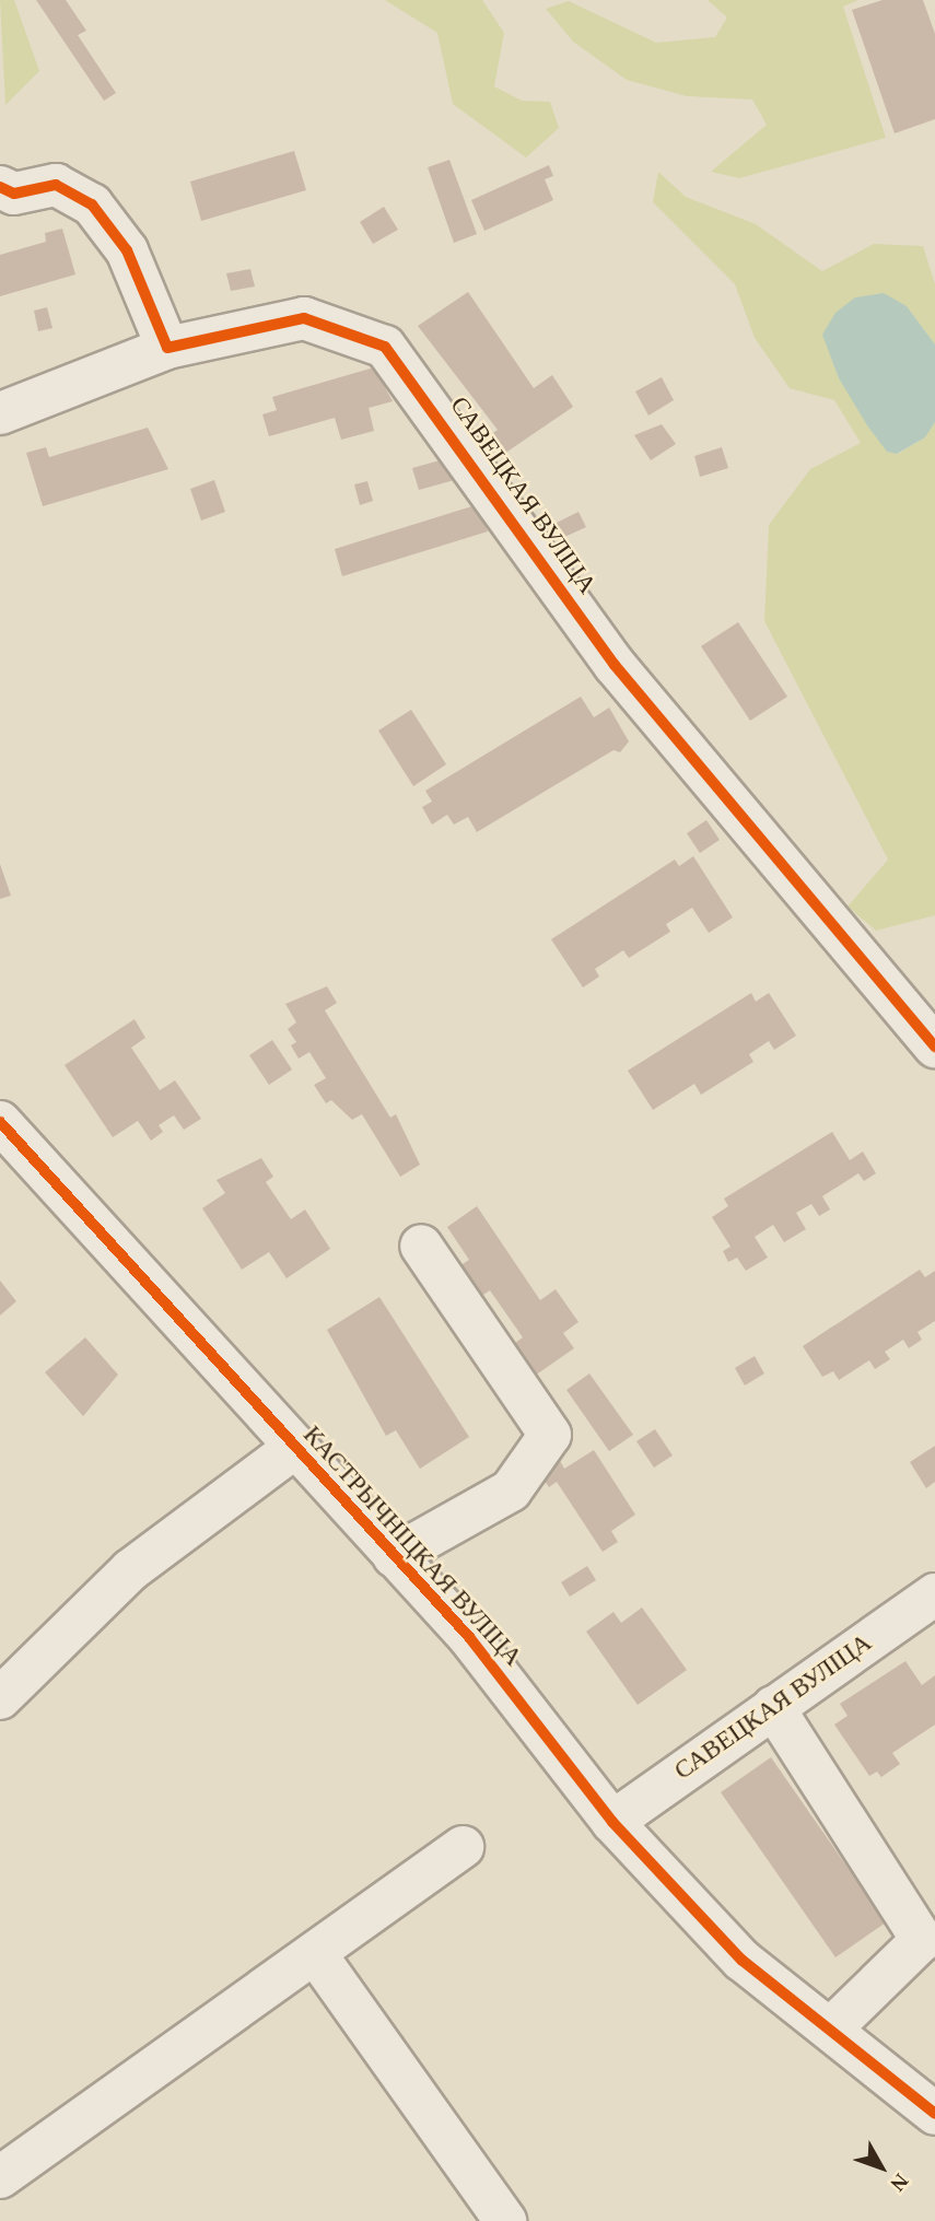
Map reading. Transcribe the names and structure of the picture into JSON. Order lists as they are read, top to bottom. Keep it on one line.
{"streets":{"street":["САВЕЦКАЯ ВУЛІЦА","КАСТРЫЧНІЦКАЯ ВУЛІЦА"]},"crossings":[["САВЕЦКАЯ ВУЛІЦА","КАСТРЫЧНІЦКАЯ ВУЛІЦА"]],"north":"bottom right"}
